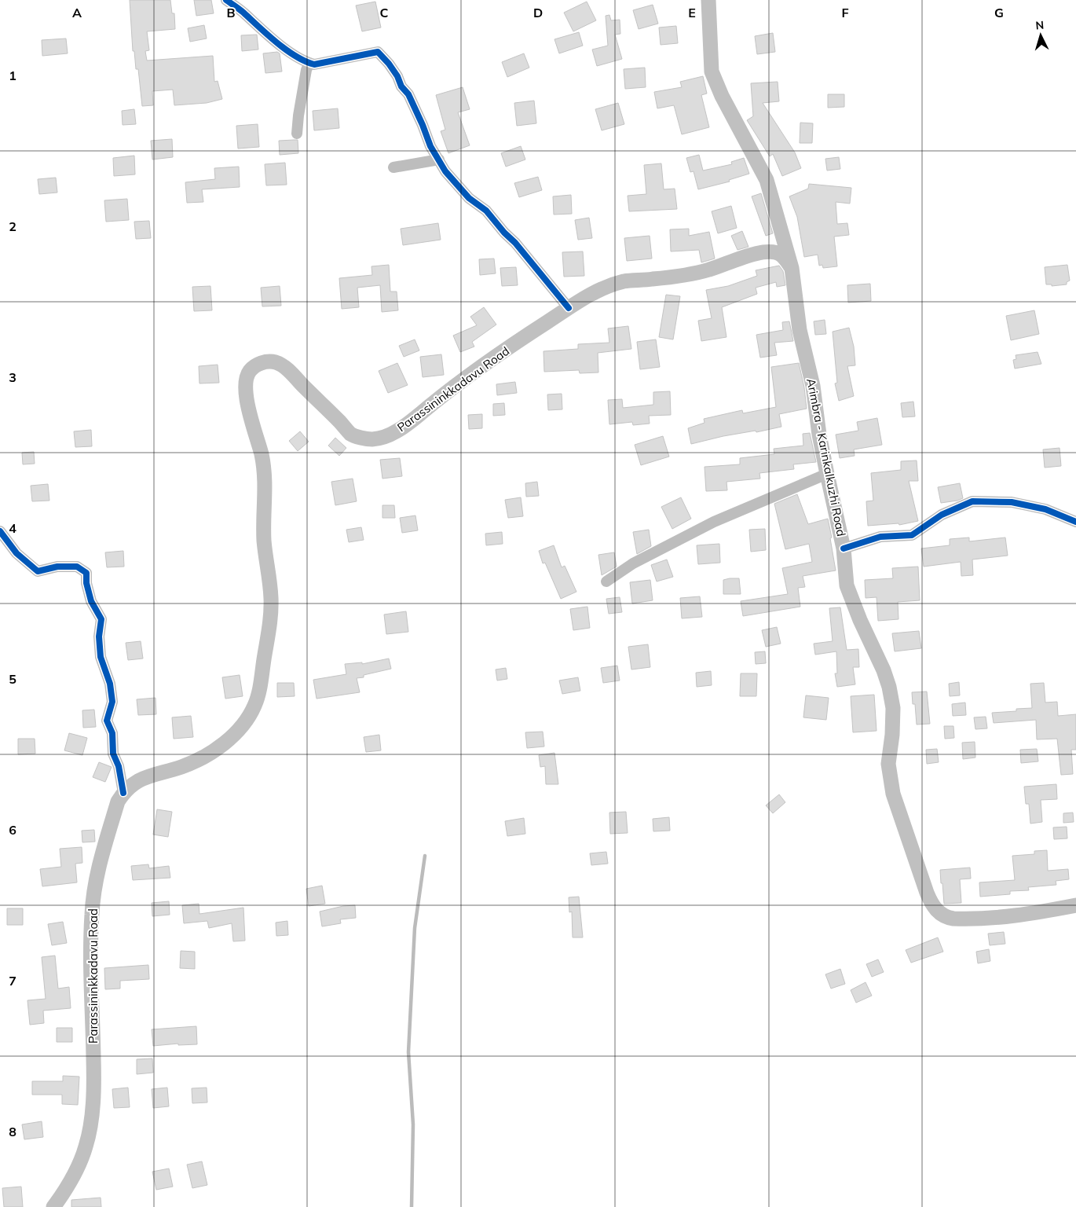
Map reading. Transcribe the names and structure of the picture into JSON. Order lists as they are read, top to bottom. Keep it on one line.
{"streets":{"main road":["Parassininkkadavu Road","Arimbra - Karinkalkuzhi Road"]},"crossings":[["Parassininkkadavu Road","Arimbra - Karinkalkuzhi Road"]],"north":"top","grid":{"columns":["A","B","C","D","E","F","G"],"rows":["1","2","3","4","5","6","7","8"]}}
